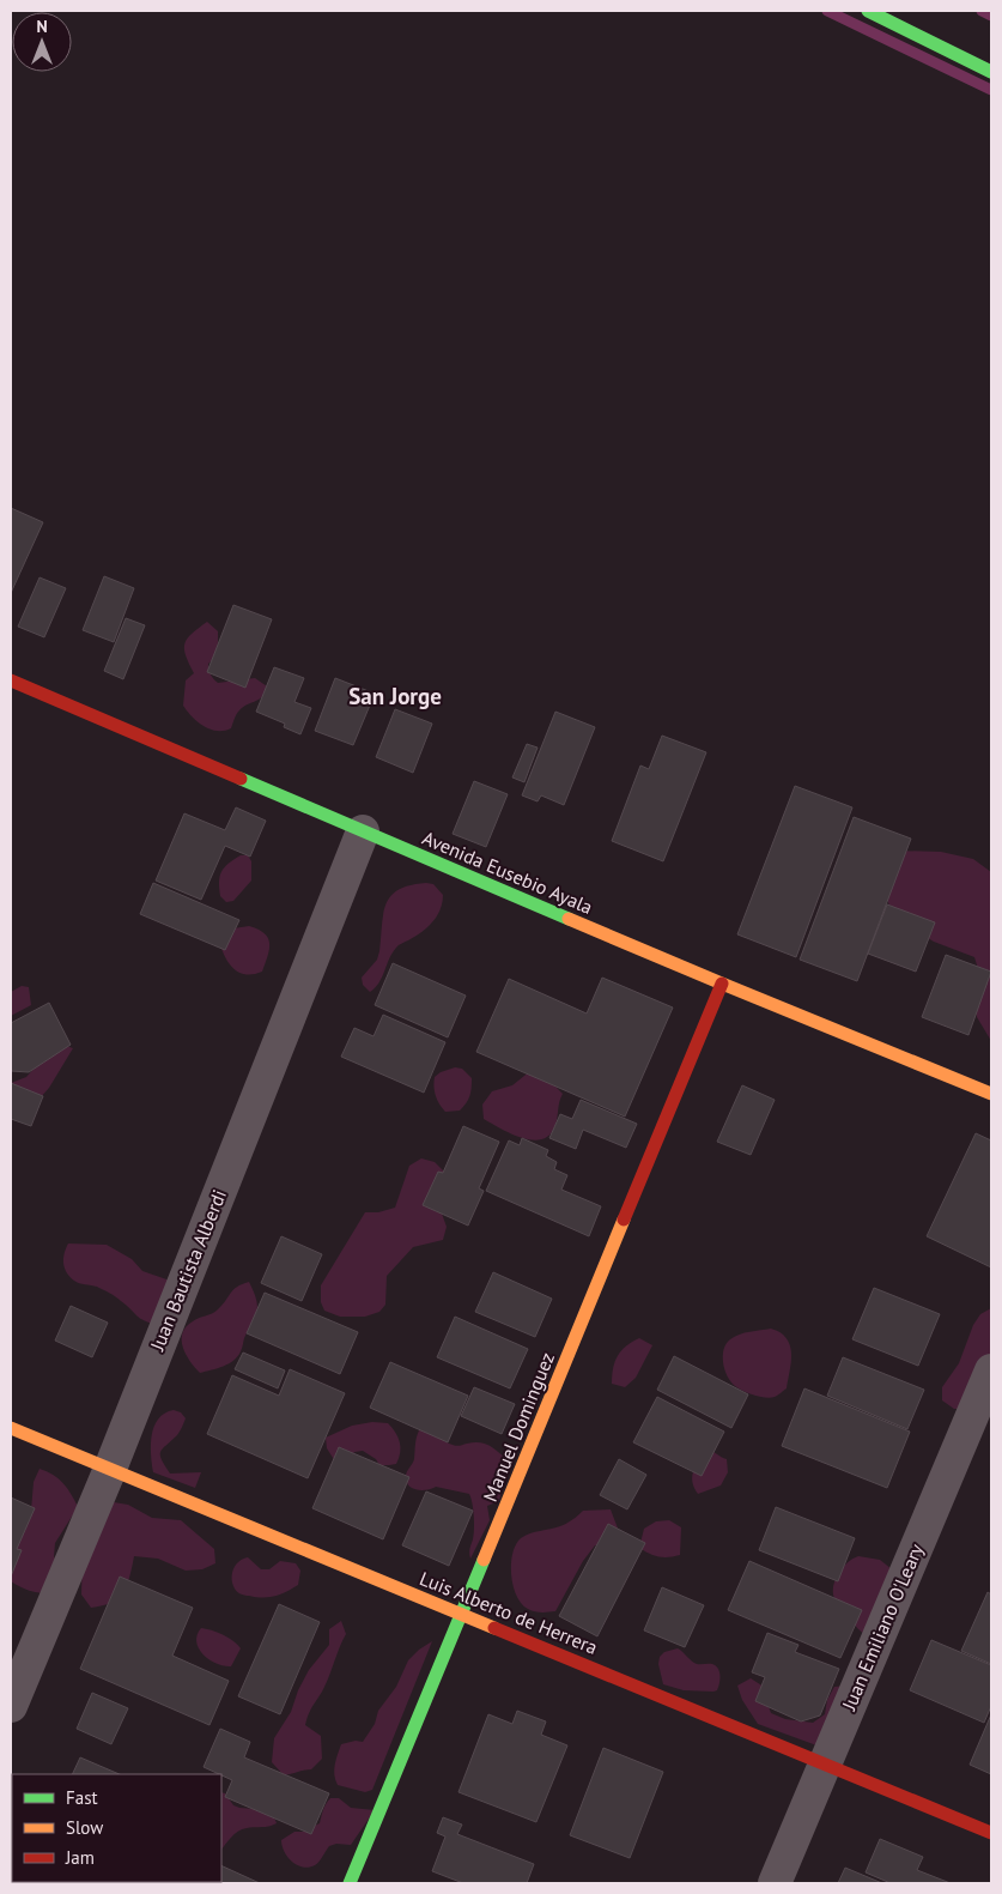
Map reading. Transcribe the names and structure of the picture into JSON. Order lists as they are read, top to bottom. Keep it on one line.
{"streets":{"street":["Avenida Eusebio Ayala","Juan Bautista Alberdi","Manuel Dominguez","Luis Alberto de Herrera","Juan Emiliano O'Leary"]},"crossings":[["Avenida Eusebio Ayala","Juan Bautista Alberdi"],["Avenida Eusebio Ayala","Manuel Dominguez"],["Juan Bautista Alberdi","Luis Alberto de Herrera"],["Manuel Dominguez","Luis Alberto de Herrera"],["Luis Alberto de Herrera","Juan Emiliano O'Leary"]],"districts":["San Jorge"],"legend":["Fast","Slow","Jam"],"north":"top"}
